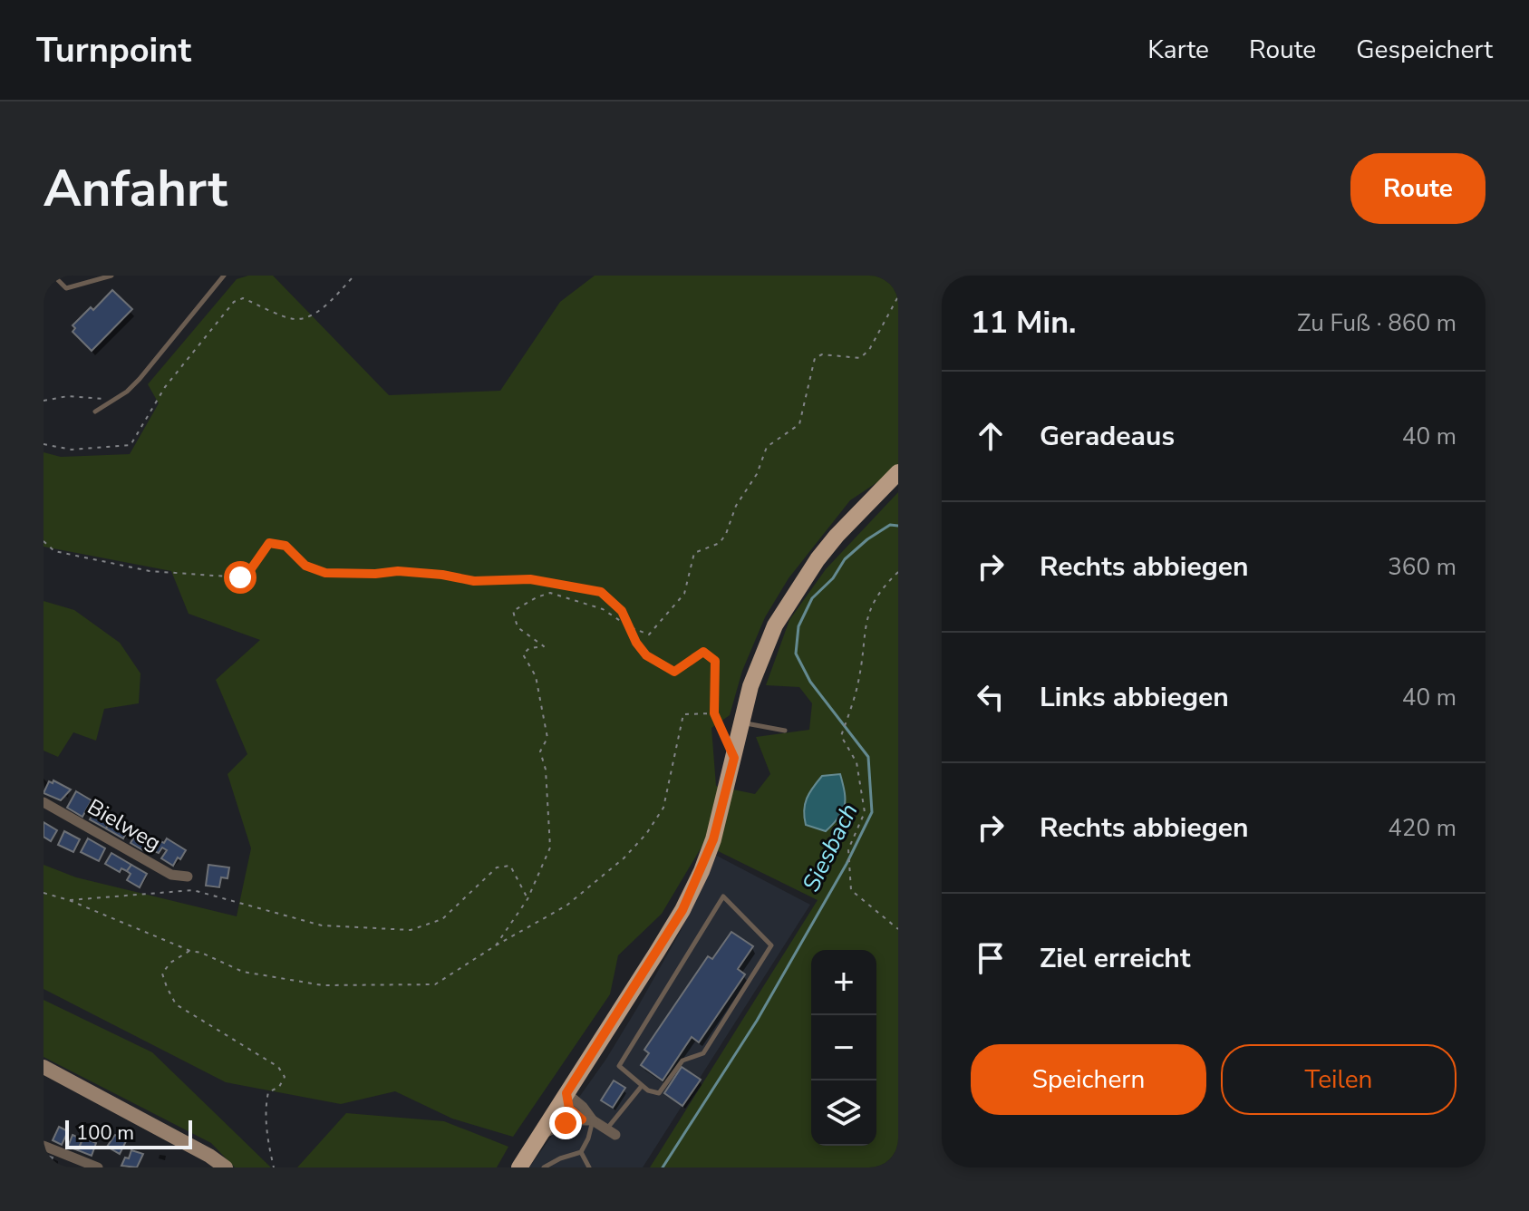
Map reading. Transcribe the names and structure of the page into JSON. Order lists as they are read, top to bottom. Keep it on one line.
{"streets":{"street":["Bielweg"]},"water":["Siesbach"],"scale_bar":"100 m","page":{"header":"Turnpoint","nav":["Karte","Route","Gespeichert"],"buttons":["Route",["Speichern","Teilen"]],"title":"Anfahrt","heading":["11 Min.","Zu Fuß · 860 m"],"list":[["Geradeaus","40 m"],["Rechts abbiegen","360 m"],["Links abbiegen","40 m"],["Rechts abbiegen","420 m"],"Ziel erreicht"],"map_buttons":["+","−"],"scale":"100 m"}}
